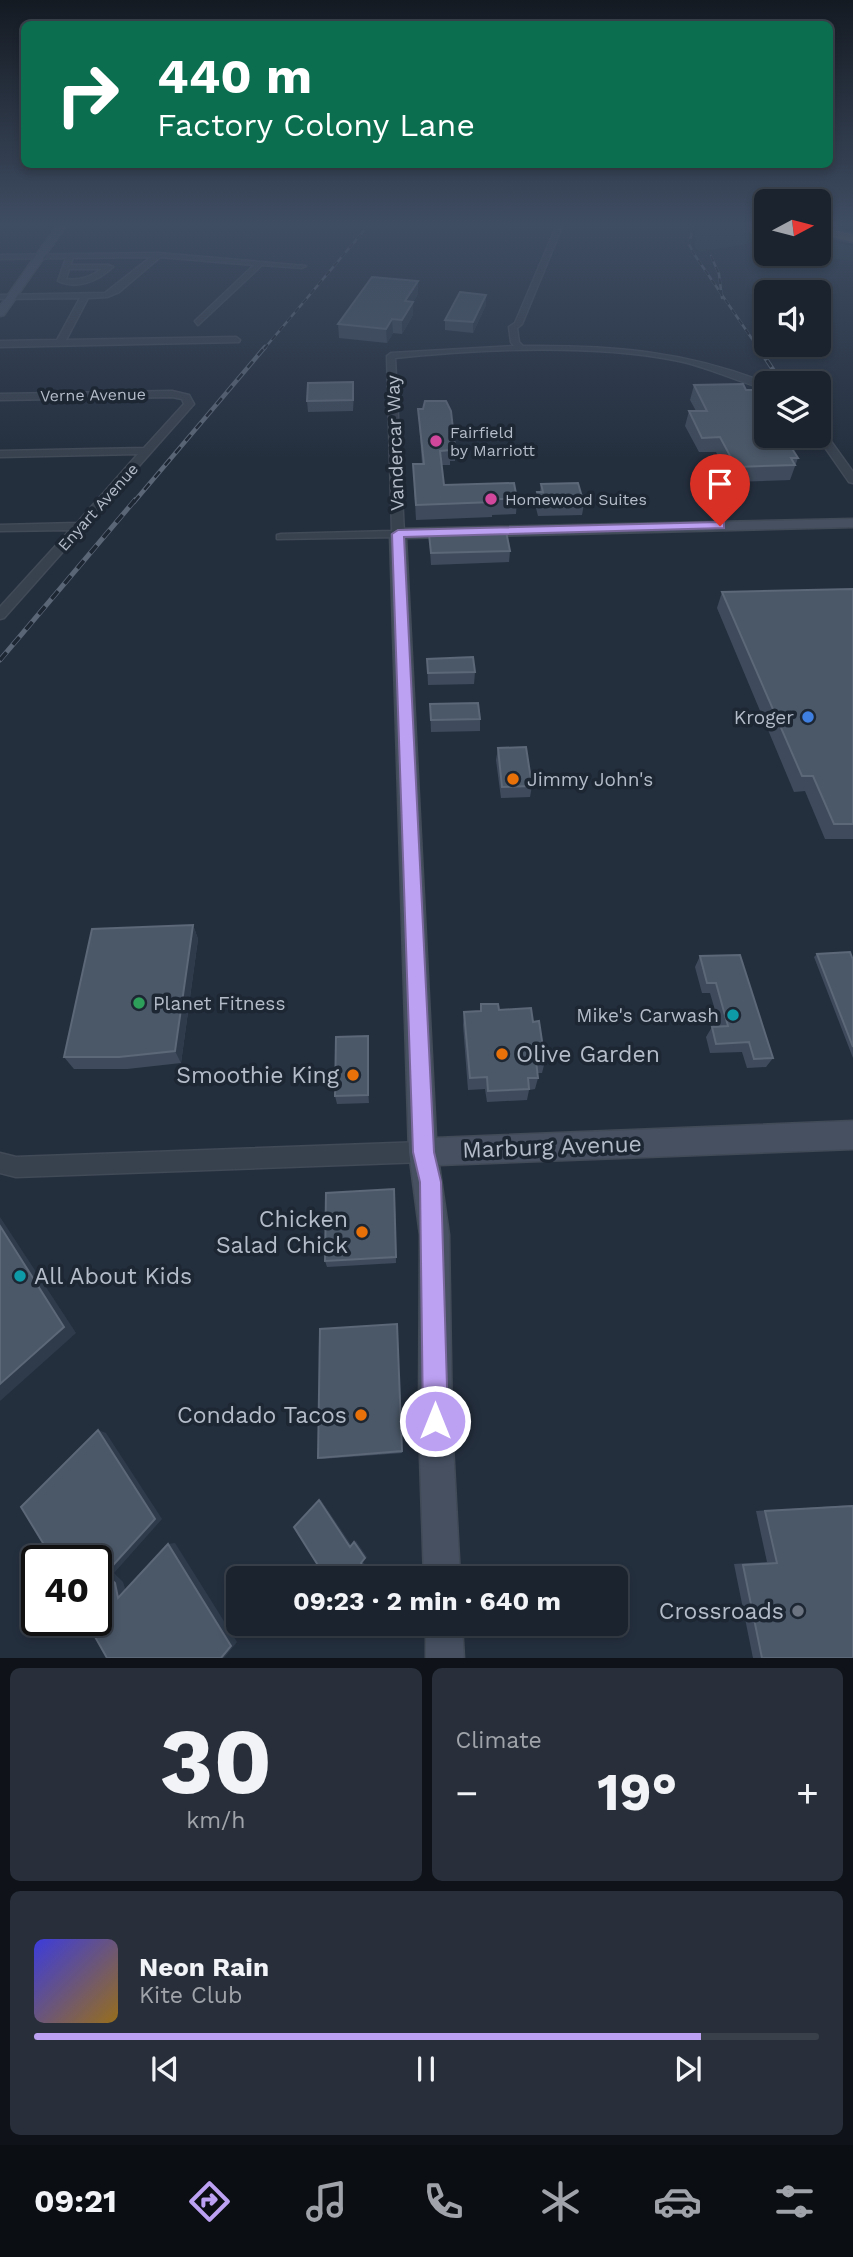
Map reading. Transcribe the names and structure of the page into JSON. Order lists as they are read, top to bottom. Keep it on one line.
{"streets":{"street":["Verne Avenue","Vandercar Way","Enyart Avenue","Marburg Avenue"]},"crossings":[["Verne Avenue","Enyart Avenue"],["Vandercar Way","Marburg Avenue"]],"places":["Fairfield by Marriott","Homewood Suites","Kroger","Jimmy John's","Planet Fitness","Mike's Carwash","Olive Garden","Smoothie King","Chicken Salad Chick","All About Kids","Condado Tacos","Crossroads"],"north":"right","page":{"turn":["440 m","Factory Colony Lane"],"limit":"40","trip":"09:23 · 2 min · 640 m","tile":[["30","km/h"],"Climate"],"heat":["−","19°","+"],"song":["Neon Rain","Kite Club"],"tabs":"09:21"}}
